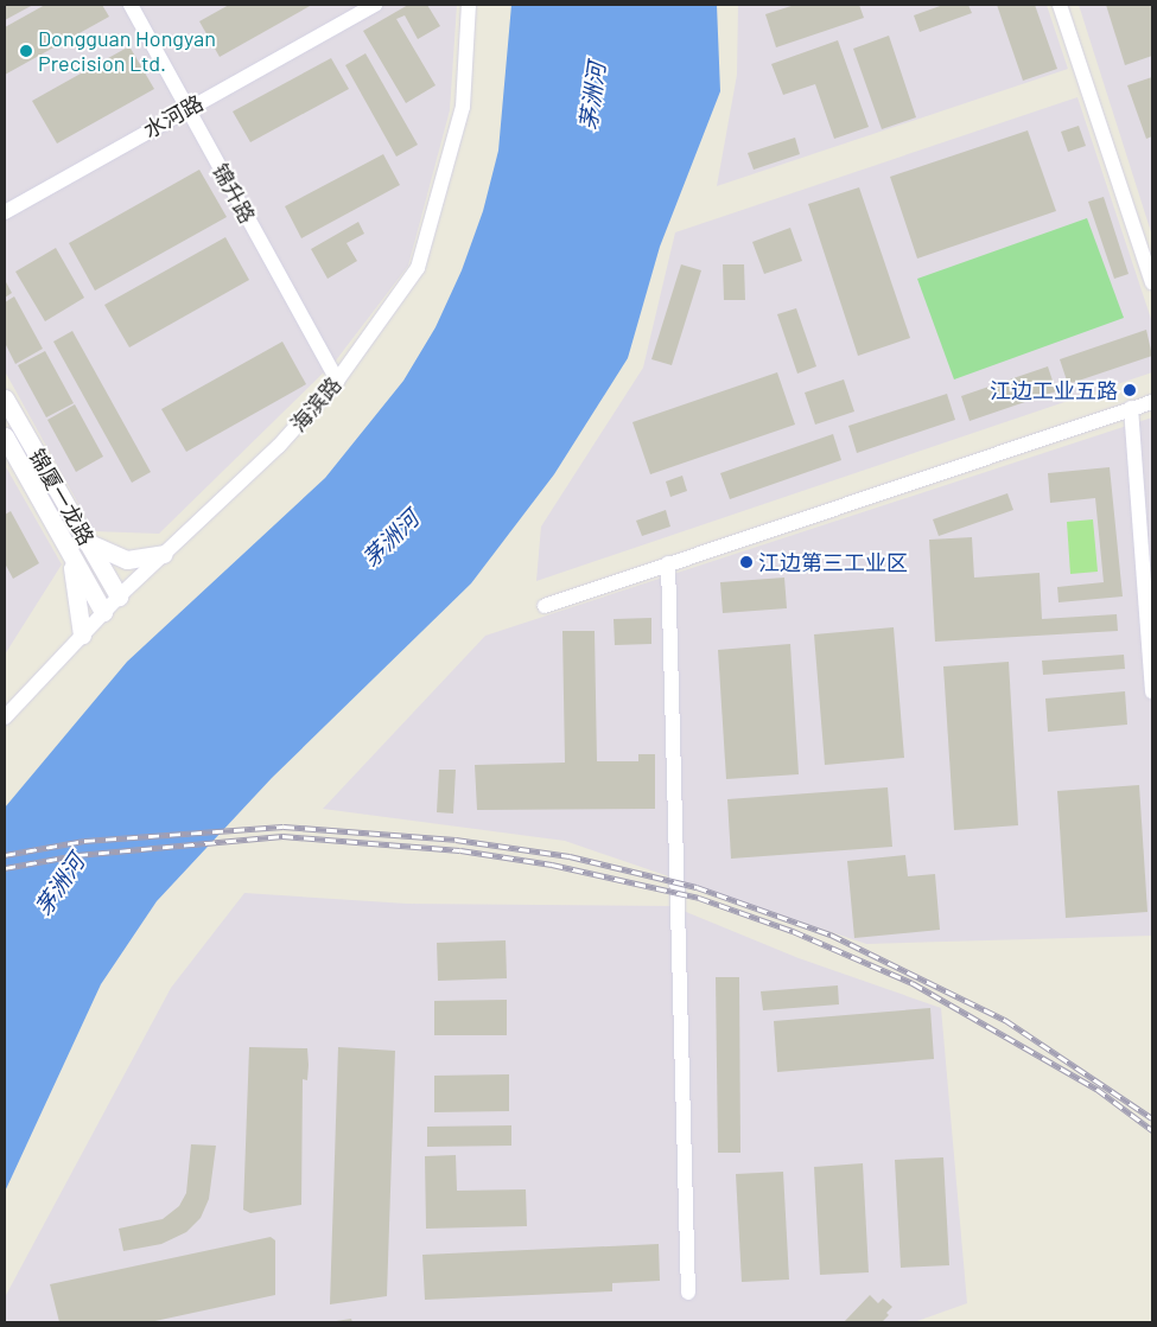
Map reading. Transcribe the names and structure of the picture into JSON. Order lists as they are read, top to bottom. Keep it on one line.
{"streets":{"street":["水河路","锦升路","海滨路","锦厦一龙路"]},"crossings":[["水河路","锦升路"],["锦升路","海滨路"],["海滨路","锦厦一龙路"]],"water":["茅洲河"],"places":["Dongguan Hongyan Precision Ltd.","江边工业五路","江边第三工业区"]}
